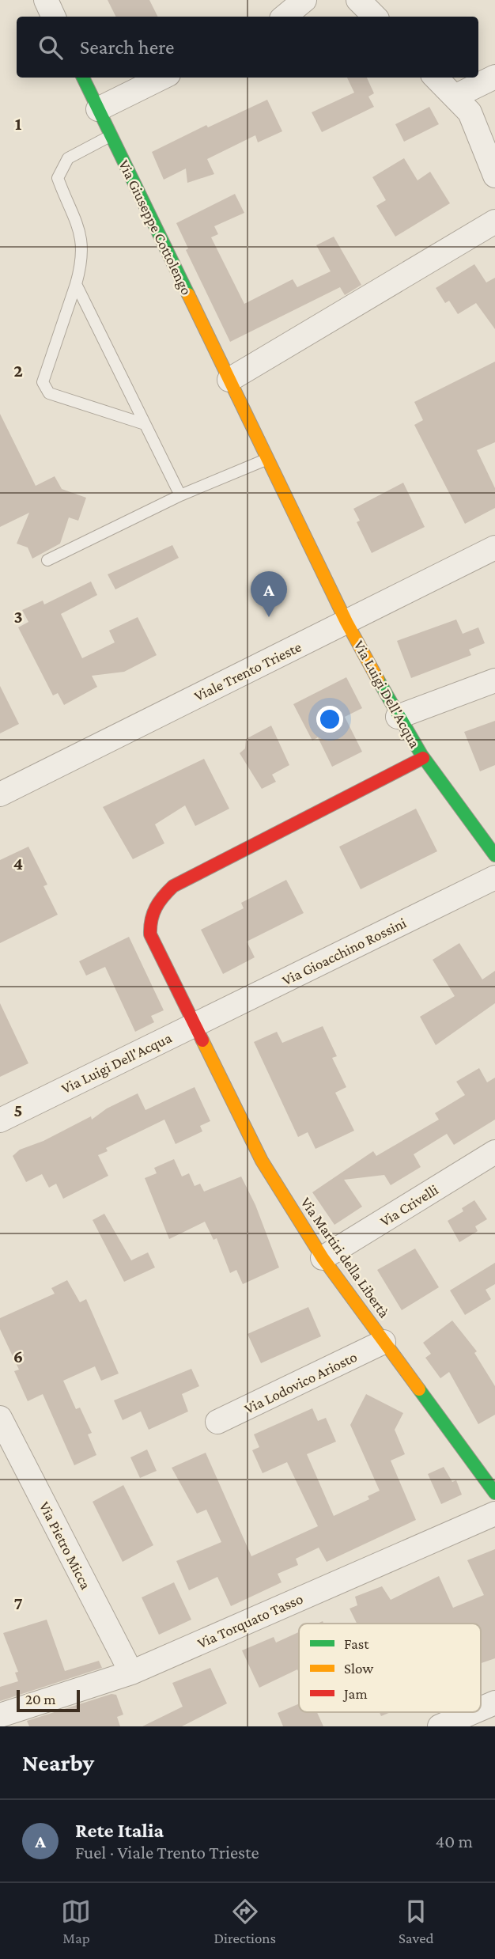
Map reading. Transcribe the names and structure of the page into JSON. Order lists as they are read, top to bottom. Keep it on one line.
{"streets":{"street":["Via Giuseppe Cottolengo","Viale Trento Trieste","Via Luigi Dell'Acqua","Via Gioacchino Rossini","Via Crivelli","Via Martiri della Libertà","Via Lodovico Ariosto","Via Pietro Micca","Via Torquato Tasso"]},"crossings":[["Via Giuseppe Cottolengo","Via Luigi Dell'Acqua"],["Viale Trento Trieste","Via Luigi Dell'Acqua"],["Via Luigi Dell'Acqua","Via Gioacchino Rossini"],["Via Luigi Dell'Acqua","Via Martiri della Libertà"],["Via Gioacchino Rossini","Via Martiri della Libertà"],["Via Crivelli","Via Martiri della Libertà"],["Via Martiri della Libertà","Via Lodovico Ariosto"],["Via Pietro Micca","Via Torquato Tasso"]],"legend":["Fast","Slow","Jam"],"scale_bar":"20 m","page":{"search":"Search here","pins":"A","scale":"20 m","heading":"Nearby","list":[{"mark":"A","name":"Rete Italia","note":"Fuel · Viale Trento Trieste","value":"40 m"}],"nav":["Map","Directions","Saved"]},"grid":{"rows":["1","2","3","4","5","6","7"]}}
